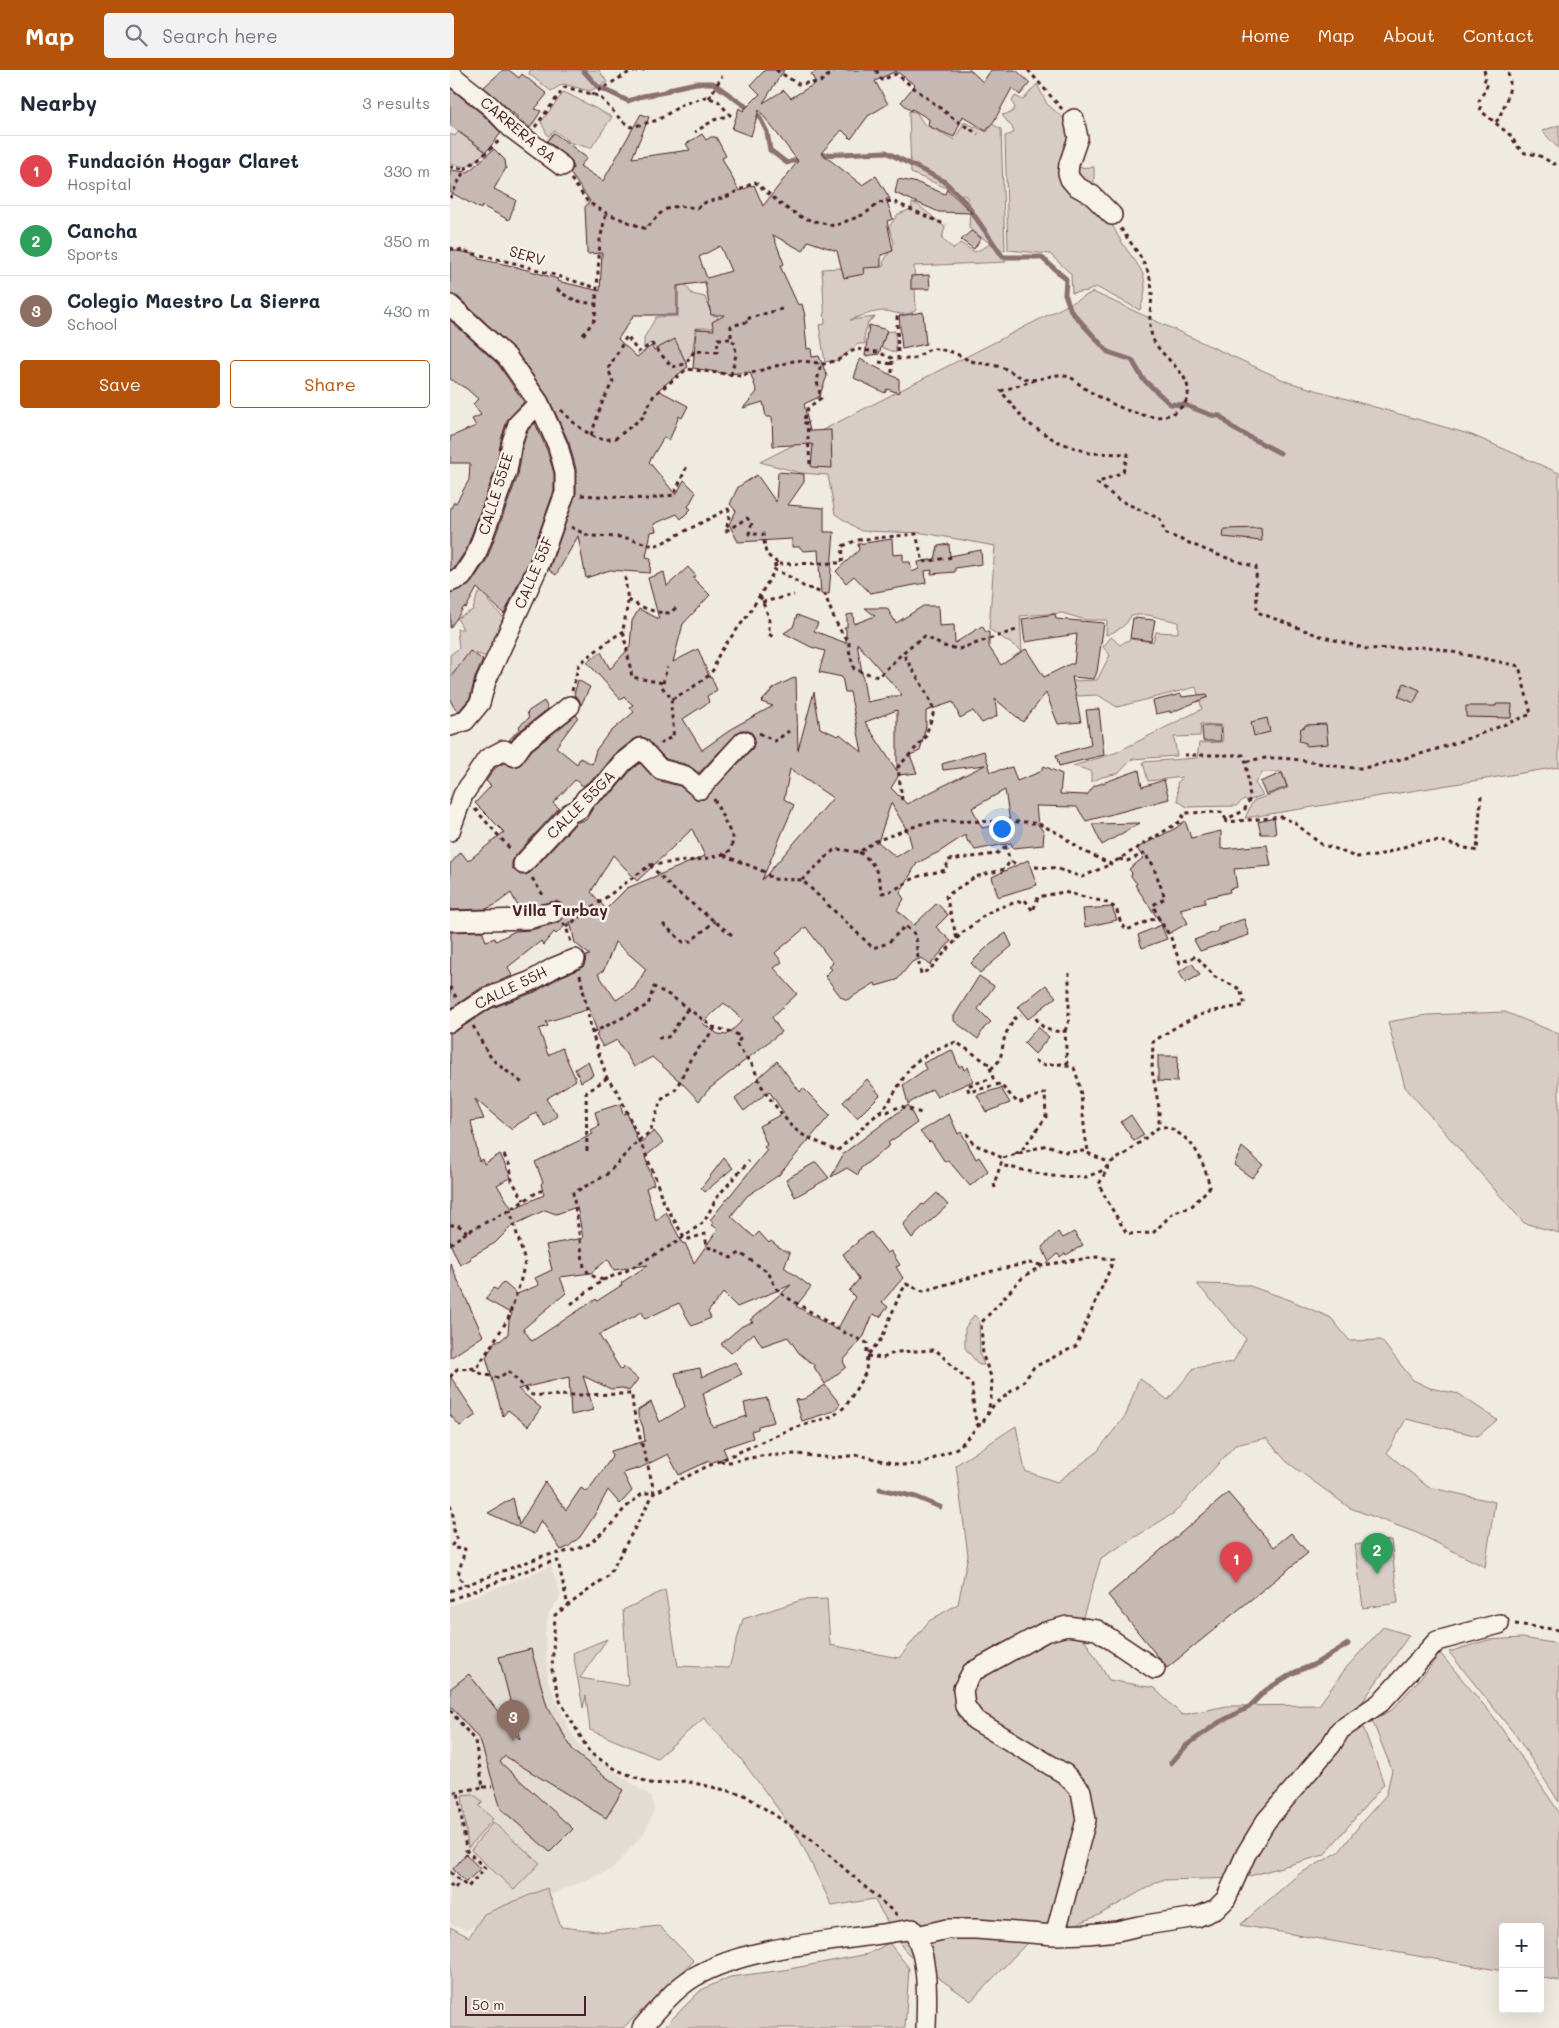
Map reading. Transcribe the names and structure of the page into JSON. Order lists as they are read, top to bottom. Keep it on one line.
{"streets":{"street":["CARRERA 8A","CALLE 55EE","CALLE 55F","CALLE 55GA","CALLE 55H"],"path":["SERV"]},"crossings":[["CALLE 55EE","CALLE 55F"]],"districts":["Villa Turbay"],"scale_bar":"50 m","page":{"header":"Map","search":"Search here","nav":["Home","Map","About","Contact"],"heading":["Nearby","3 results"],"list":[{"mark":"1","name":"Fundación Hogar Claret","note":"Hospital","value":"330 m"},{"mark":"2","name":"Cancha","note":"Sports","value":"350 m"},{"mark":"3","name":"Colegio Maestro La Sierra","note":"School","value":"430 m"}],"buttons":["Save","Share"],"pins":["2","1","3"],"map_buttons":["+","−"],"scale":"50 m"}}
